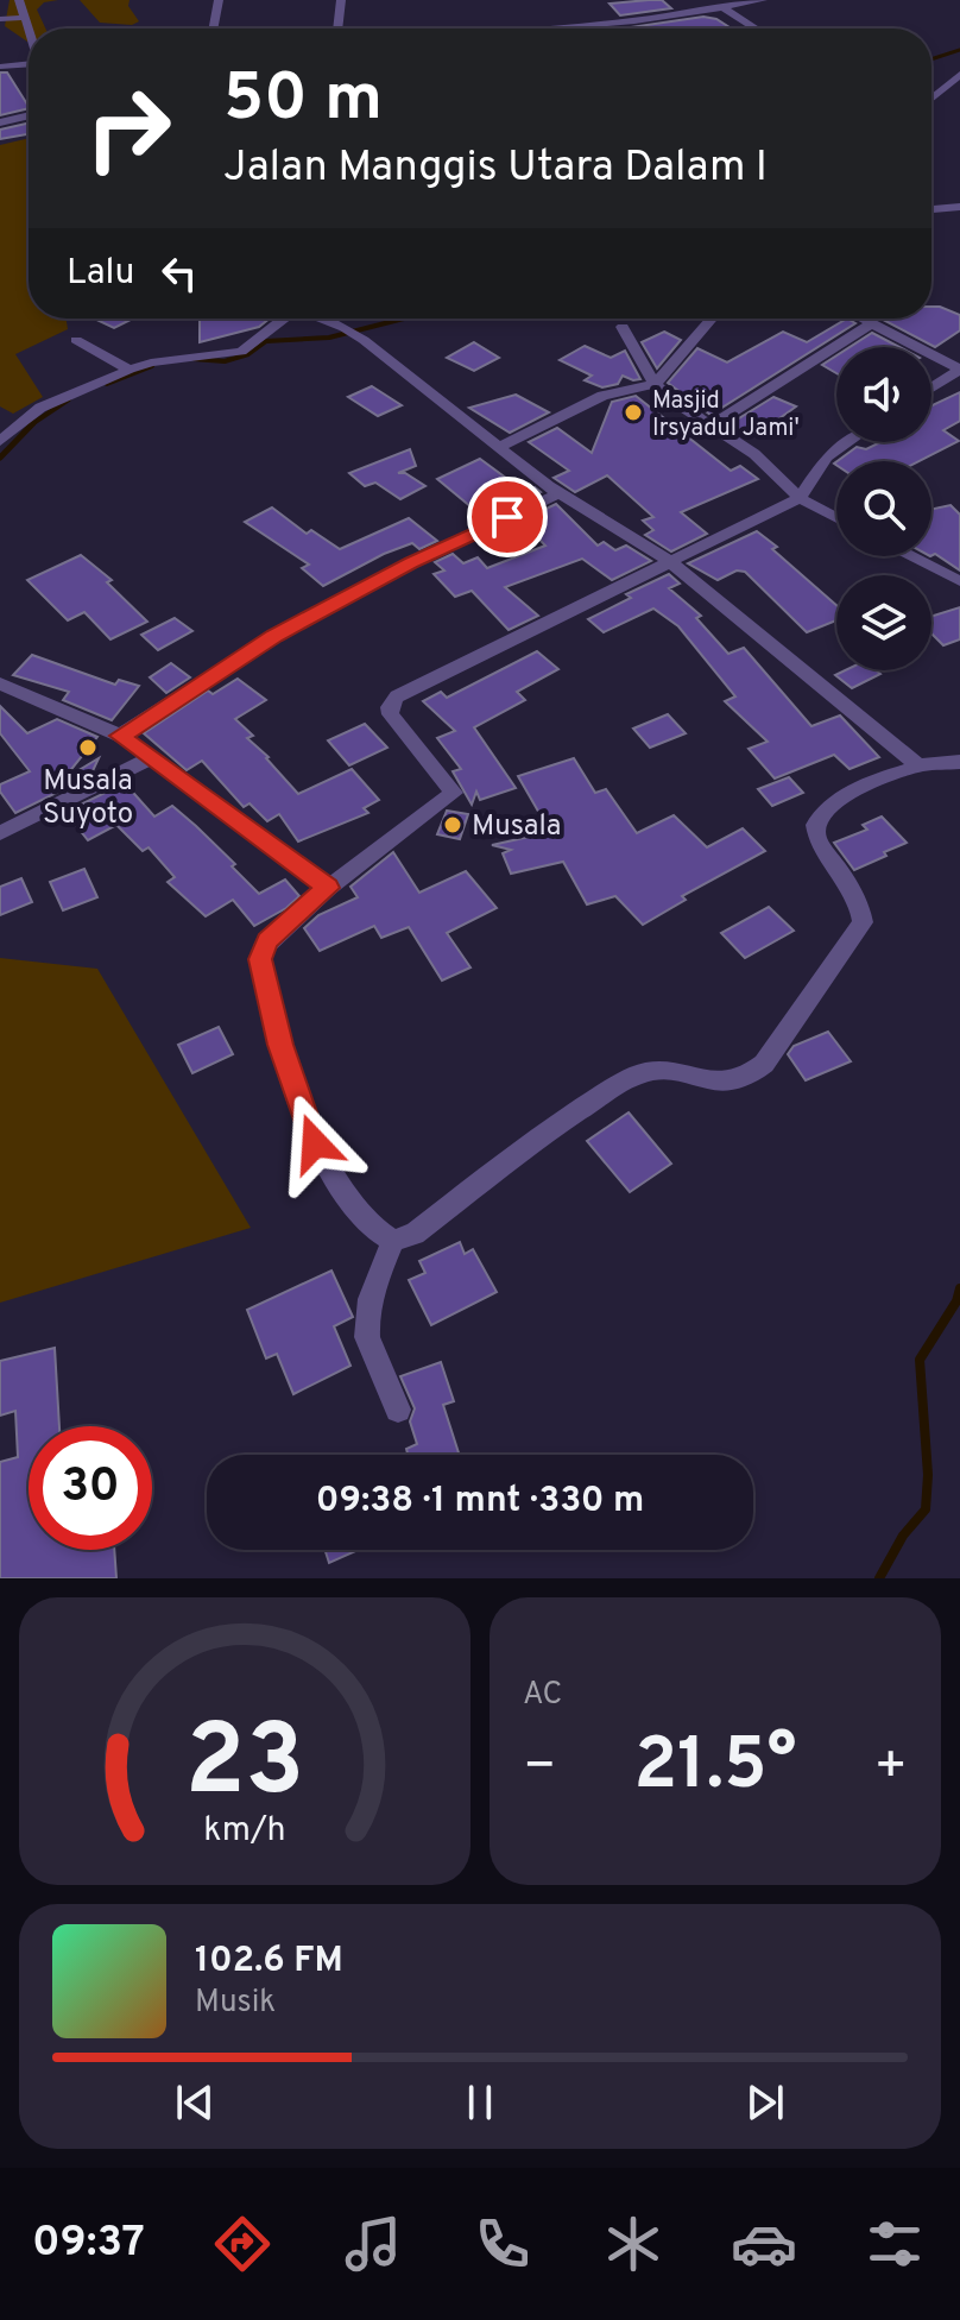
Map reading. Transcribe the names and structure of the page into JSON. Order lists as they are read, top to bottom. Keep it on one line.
{"places":["Masjid Irsyadul Jami'","Musala Suyoto","Musala"],"page":{"turn":["50 m","Jalan Manggis Utara Dalam I"],"then":"Lalu","limit":"30","trip":"09:38 · 1 mnt · 330 m","tile":"AC","heat":["−","21.5°","+"],"song":["102.6 FM","Musik"],"tabs":"09:37","gauge":["23","km/h"]}}
